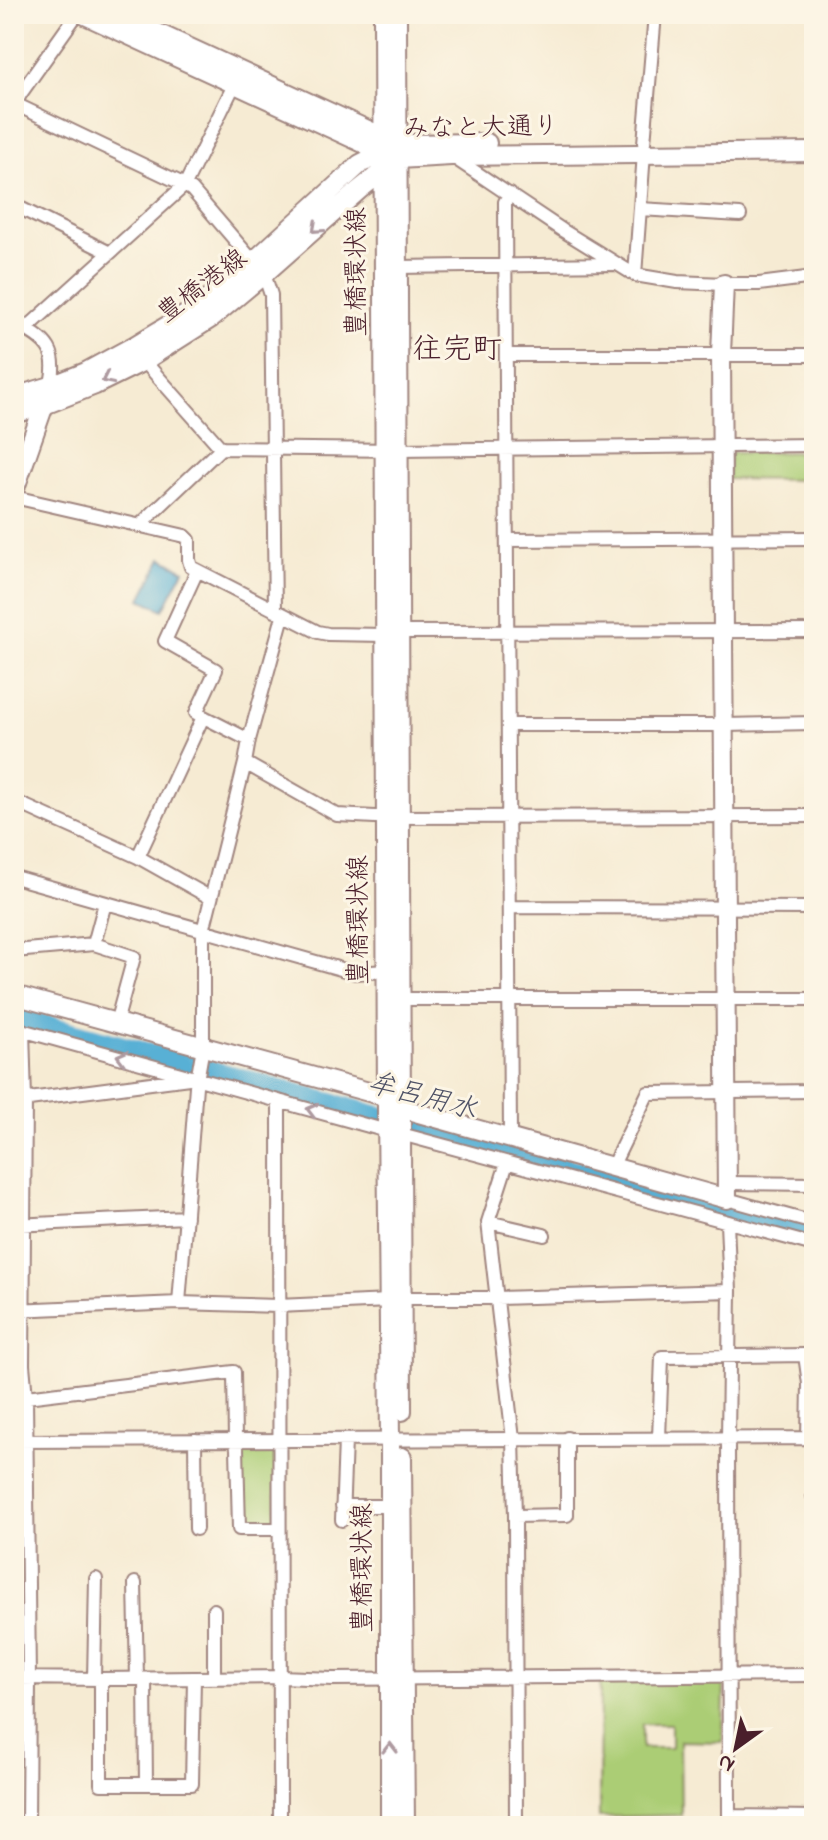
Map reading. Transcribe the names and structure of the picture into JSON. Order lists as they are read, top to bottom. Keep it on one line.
{"streets":{"main road":["みなと大通り","豊橋環状線","豊橋港線"]},"crossings":[["みなと大通り","豊橋環状線"],["みなと大通り","豊橋港線"],["豊橋環状線","豊橋港線"]],"districts":["往完町"],"water":["牟呂用水"],"north":"bottom left"}
